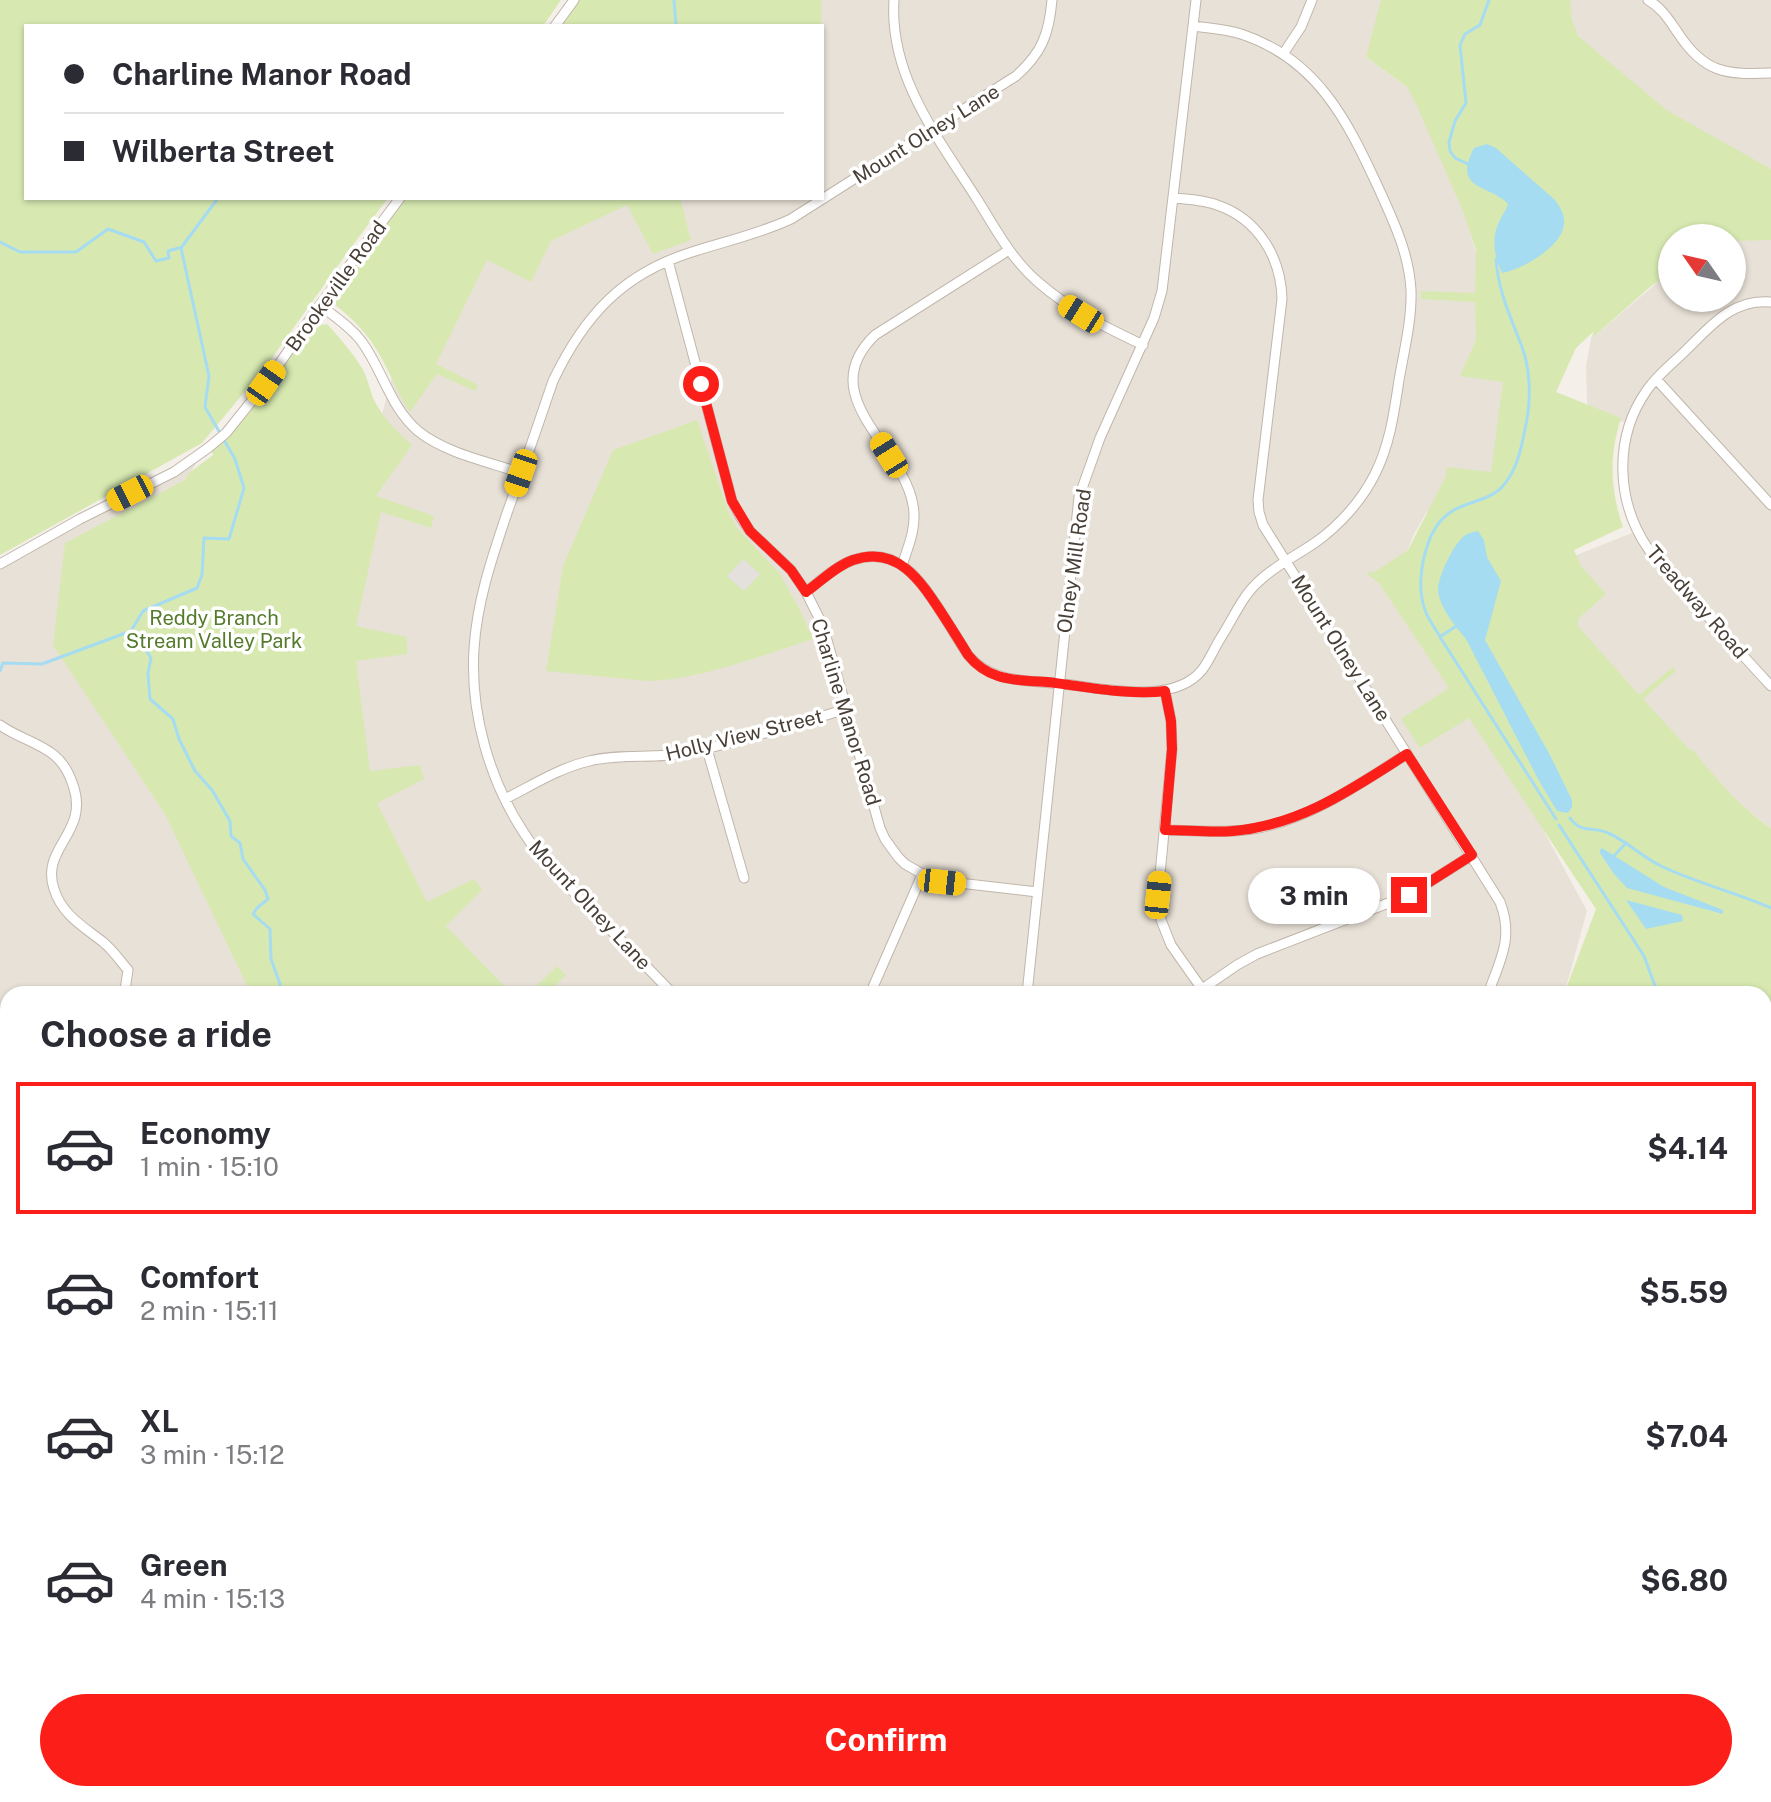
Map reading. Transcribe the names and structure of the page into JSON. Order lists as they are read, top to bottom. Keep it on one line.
{"streets":{"street":["Mount Olney Lane","Brookeville Road","Olney Mill Road","Treadway Road","Charline Manor Road","Holly View Street"]},"crossings":[["Mount Olney Lane","Olney Mill Road"],["Mount Olney Lane","Charline Manor Road"],["Mount Olney Lane","Holly View Street"],["Olney Mill Road","Charline Manor Road"],["Charline Manor Road","Holly View Street"]],"parks":["Reddy Branch Stream Valley Park"],"north":"top left","page":{"banner":["Charline Manor Road","Wilberta Street"],"bubble":"3 min","heading":"Choose a ride","list":[{"name":"Economy","note":"1 min · 15:10","value":"$4.14"},{"name":"Comfort","note":"2 min · 15:11","value":"$5.59"},{"name":"XL","note":"3 min · 15:12","value":"$7.04"},{"name":"Green","note":"4 min · 15:13","value":"$6.80"}],"buttons":"Confirm"}}
